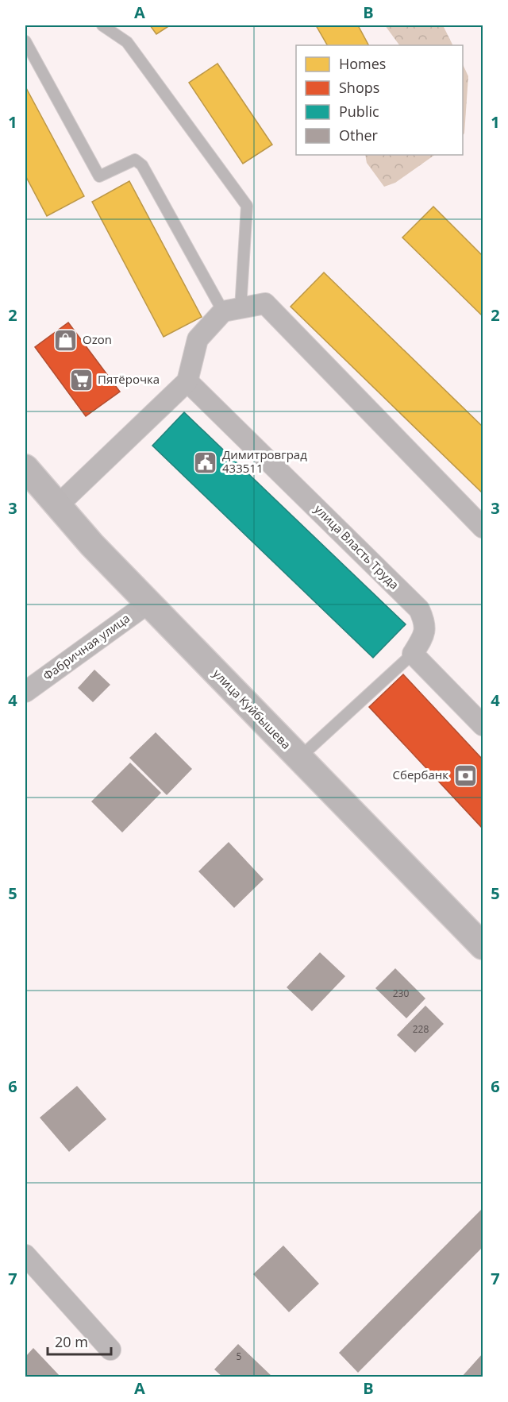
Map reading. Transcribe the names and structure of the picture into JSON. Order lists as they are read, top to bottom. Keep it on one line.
{"streets":{"main road":["улица Куйбышева"],"street":["улица Власть Труда","Фабричная улица"]},"crossings":[["Фабричная улица","улица Куйбышева"]],"places":{"shop":["Ozon"],"supermarket":["Пятёрочка"],"public building":["Димитровград 433511"],"bank":["Сбербанк"]},"house_numbers":["230","228","5"],"legend":["Homes","Shops","Public","Other"],"scale_bar":"20 m","grid":{"columns":["A","B"],"rows":["1","2","3","4","5","6","7"]}}
